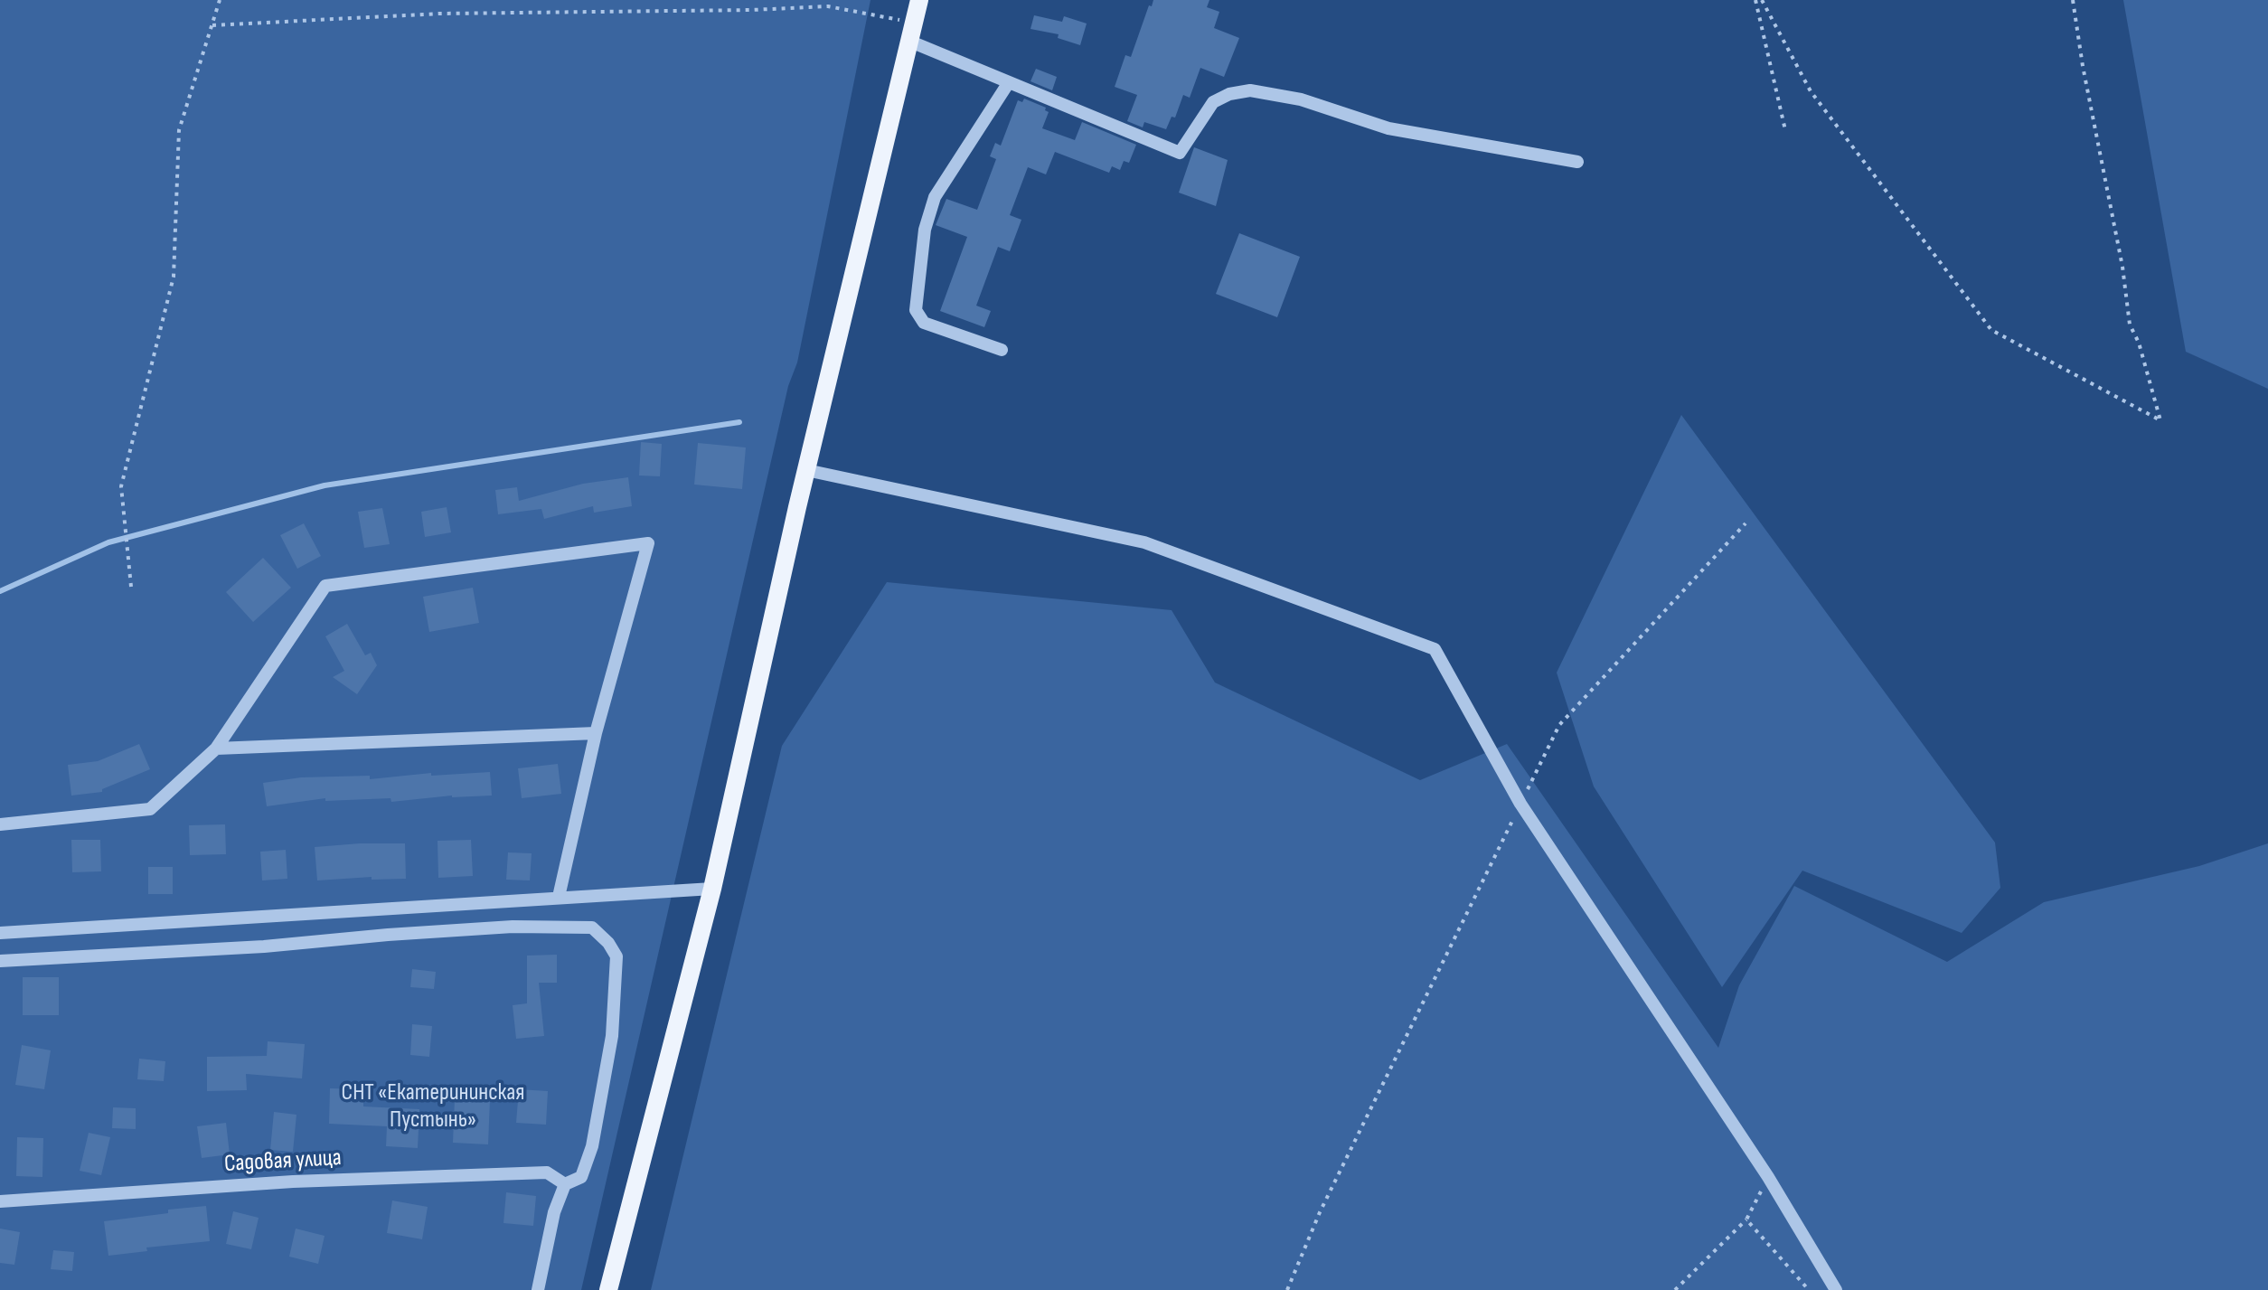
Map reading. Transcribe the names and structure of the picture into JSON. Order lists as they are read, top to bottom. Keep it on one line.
{"streets":{"street":["Садовая улица"]},"parks":["СНТ «Екатерининская Пустынь»"]}
